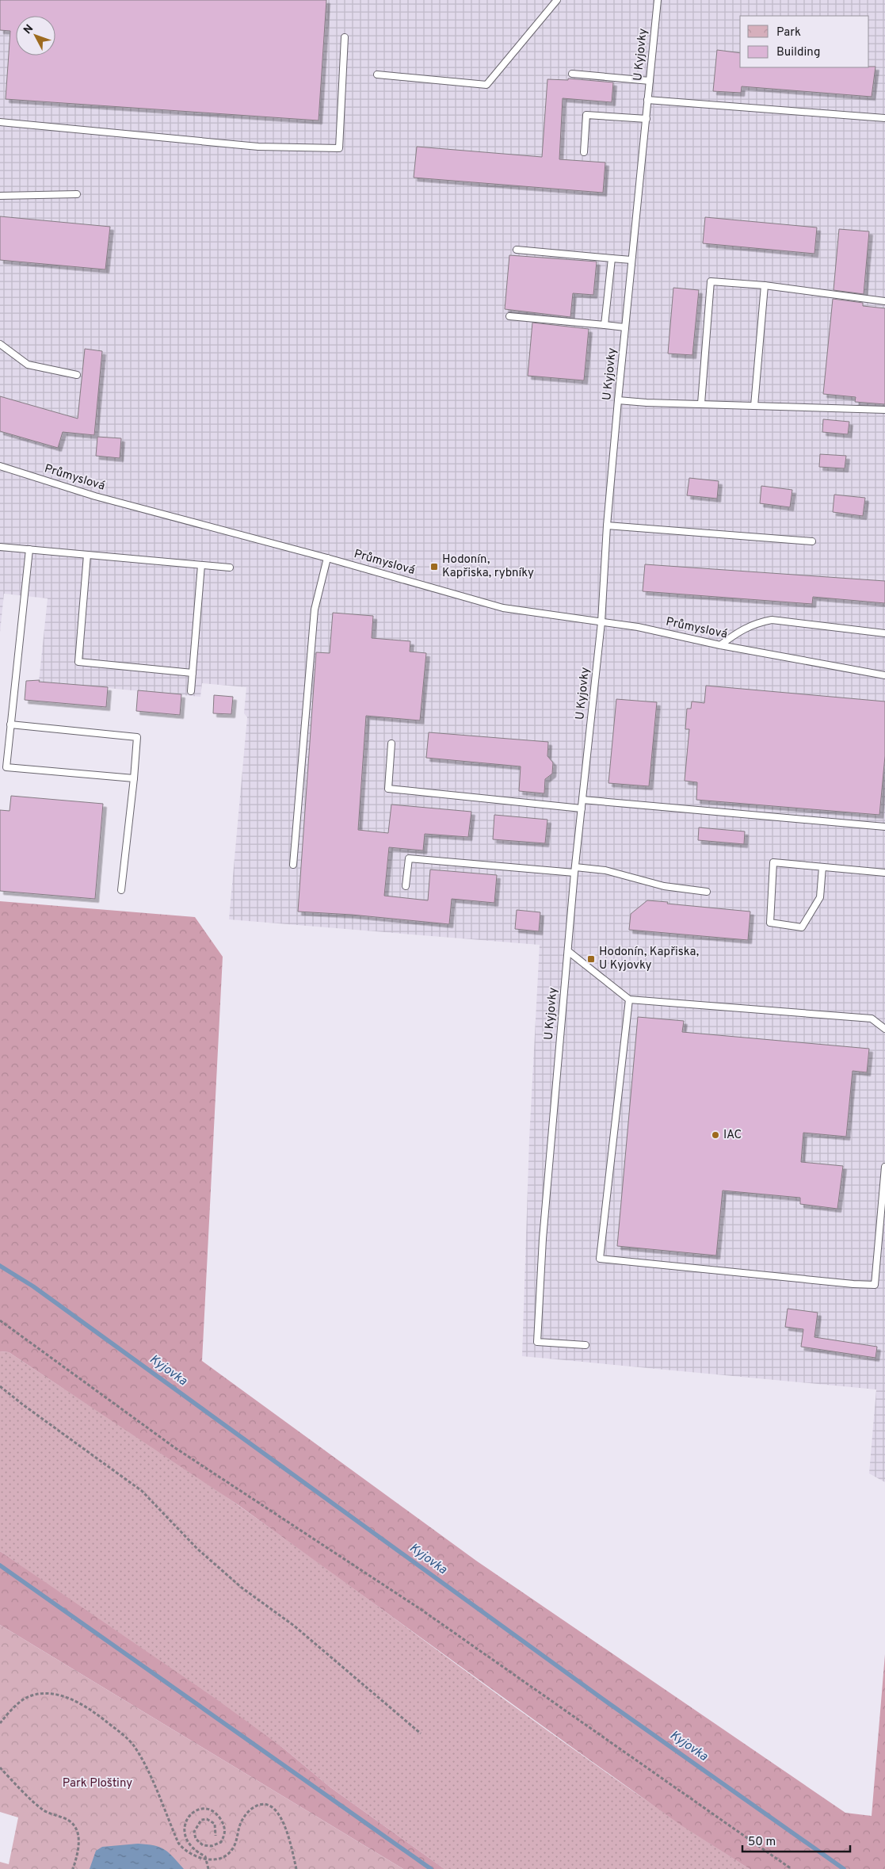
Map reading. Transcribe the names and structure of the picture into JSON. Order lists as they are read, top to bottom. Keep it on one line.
{"streets":{"lane":["U Kyjovky","Průmyslová"]},"crossings":[["U Kyjovky","Průmyslová"]],"water":["Kyjovka"],"parks":["Park Ploštiny"],"places":{"transit":["Hodonín, Kapřiska, rybníky","Hodonín, Kapřiska, U Kyjovky"],"other":["IAC"]},"legend":["Park","Building"],"scale_bar":"50 m","north":"top left"}
